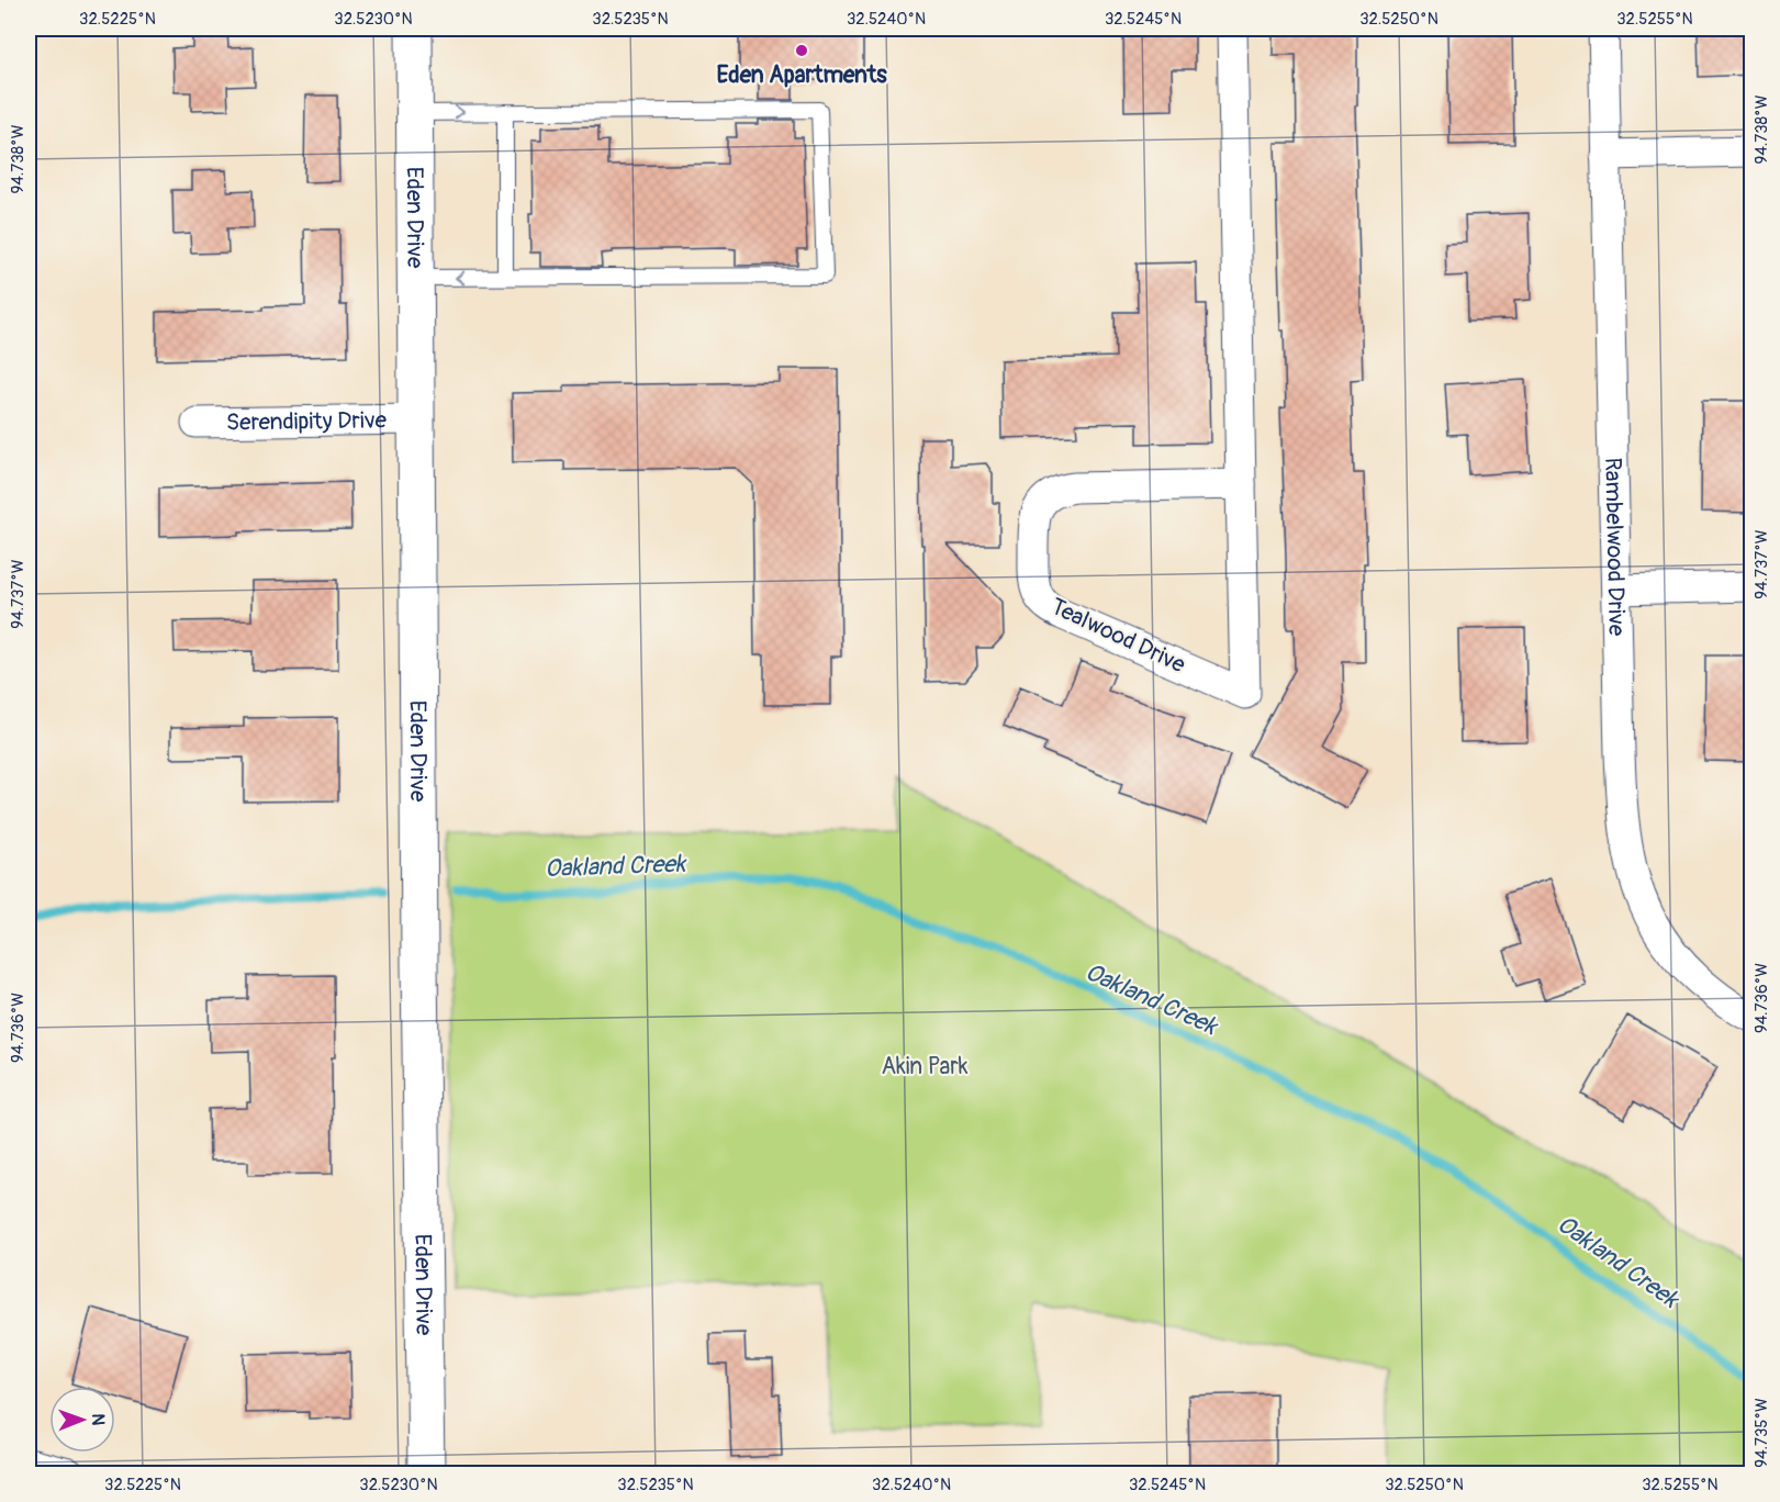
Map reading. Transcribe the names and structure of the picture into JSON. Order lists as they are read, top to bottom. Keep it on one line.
{"streets":{"street":["Eden Drive","Serendipity Drive","Rambelwood Drive","Tealwood Drive"]},"crossings":[["Eden Drive","Serendipity Drive"]],"water":["Oakland Creek"],"parks":["Akin Park"],"places":["Eden Apartments"],"north":"right","coordinates":["32.5225°N","32.5230°N","32.5235°N","32.5240°N","32.5245°N","32.5250°N","32.5255°N","94.738°W","94.737°W","94.736°W","94.735°W"]}
